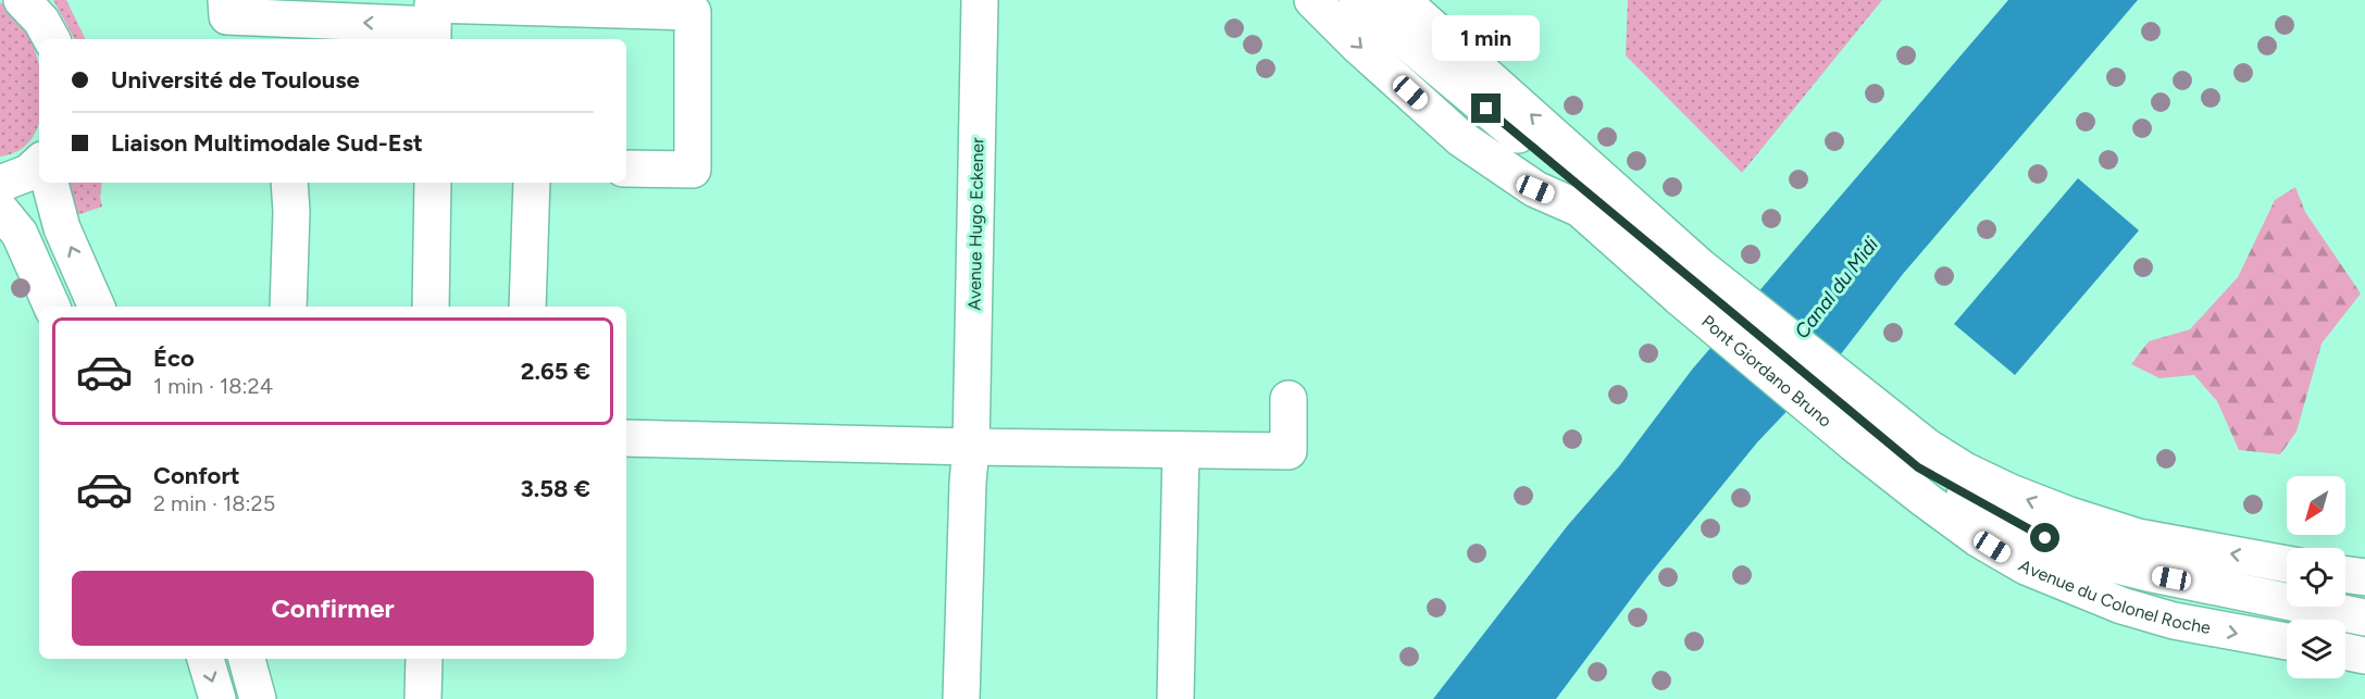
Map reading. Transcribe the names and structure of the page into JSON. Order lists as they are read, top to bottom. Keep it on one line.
{"streets":{"street":["Avenue Hugo Eckener","Pont Giordano Bruno","Avenue du Colonel Roche"]},"crossings":[["Pont Giordano Bruno","Avenue du Colonel Roche"]],"water":["Canal du Midi"],"north":"bottom left","page":{"bubble":"1 min","banner":["Université de Toulouse","Liaison Multimodale Sud-Est"],"list":[{"name":"Éco","note":"1 min · 18:24","value":"2.65 €"},{"name":"Confort","note":"2 min · 18:25","value":"3.58 €"}],"buttons":"Confirmer"}}
